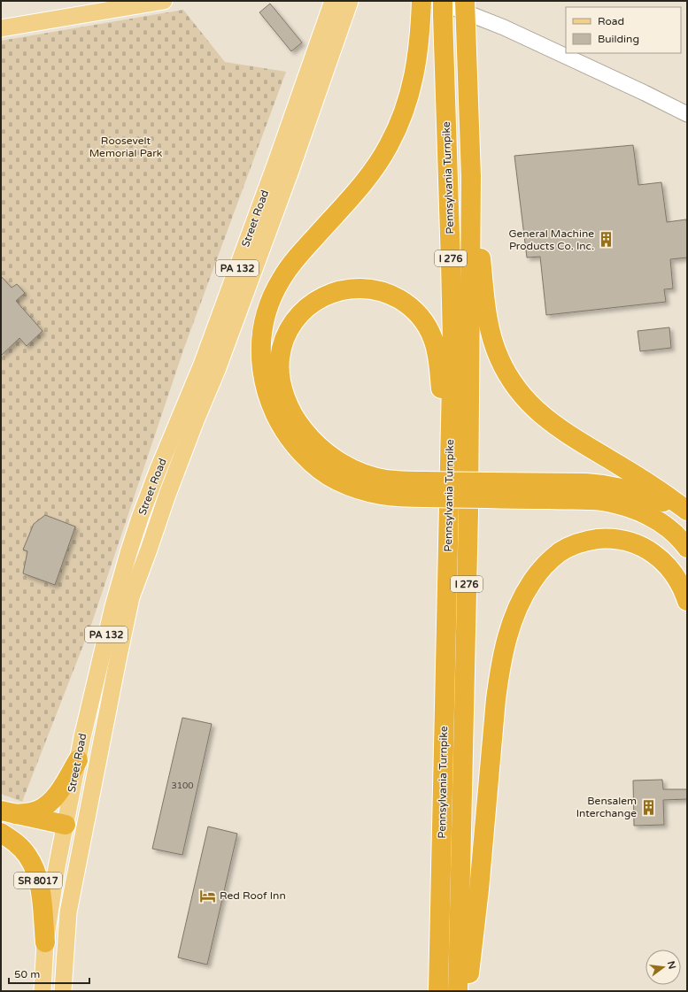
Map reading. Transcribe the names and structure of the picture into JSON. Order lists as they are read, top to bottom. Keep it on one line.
{"streets":{"highway":["Pennsylvania Turnpike","I 276","SR 8017"],"main road":["Street Road","PA 132"]},"crossings":[["Street Road","SR 8017"]],"parks":["Roosevelt Memorial Park"],"places":{"building":["General Machine Products Co. Inc.","Bensalem Interchange"],"hotel":["Red Roof Inn"]},"house_numbers":["3100"],"legend":["Road","Building"],"scale_bar":"50 m","north":"right"}
